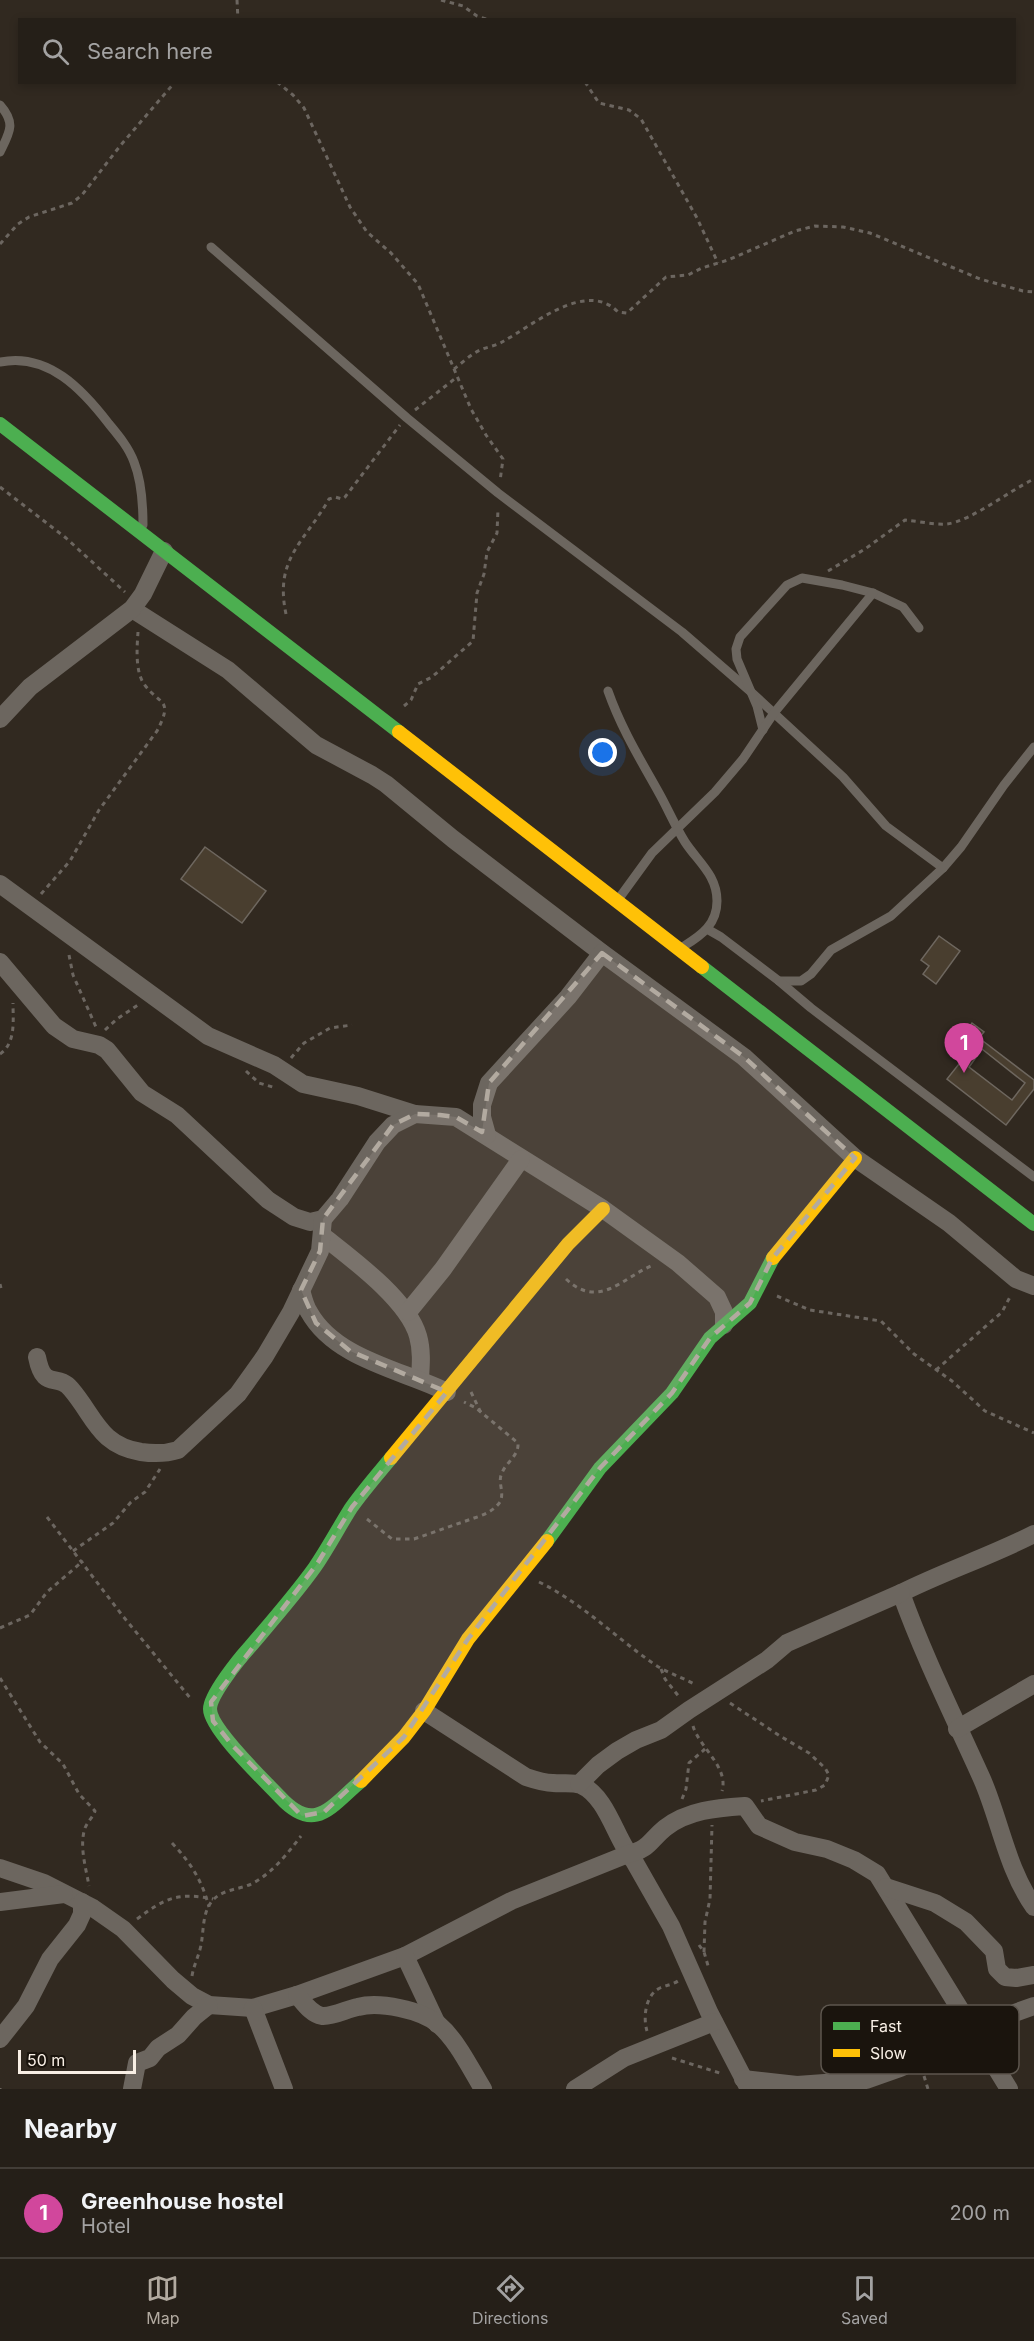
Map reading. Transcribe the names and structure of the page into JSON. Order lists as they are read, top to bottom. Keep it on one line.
{"legend":["Fast","Slow"],"scale_bar":"50 m","page":{"search":"Search here","pins":"1","scale":"50 m","heading":"Nearby","list":[{"mark":"1","name":"Greenhouse hostel","note":"Hotel","value":"200 m"}],"nav":["Map","Directions","Saved"]}}
